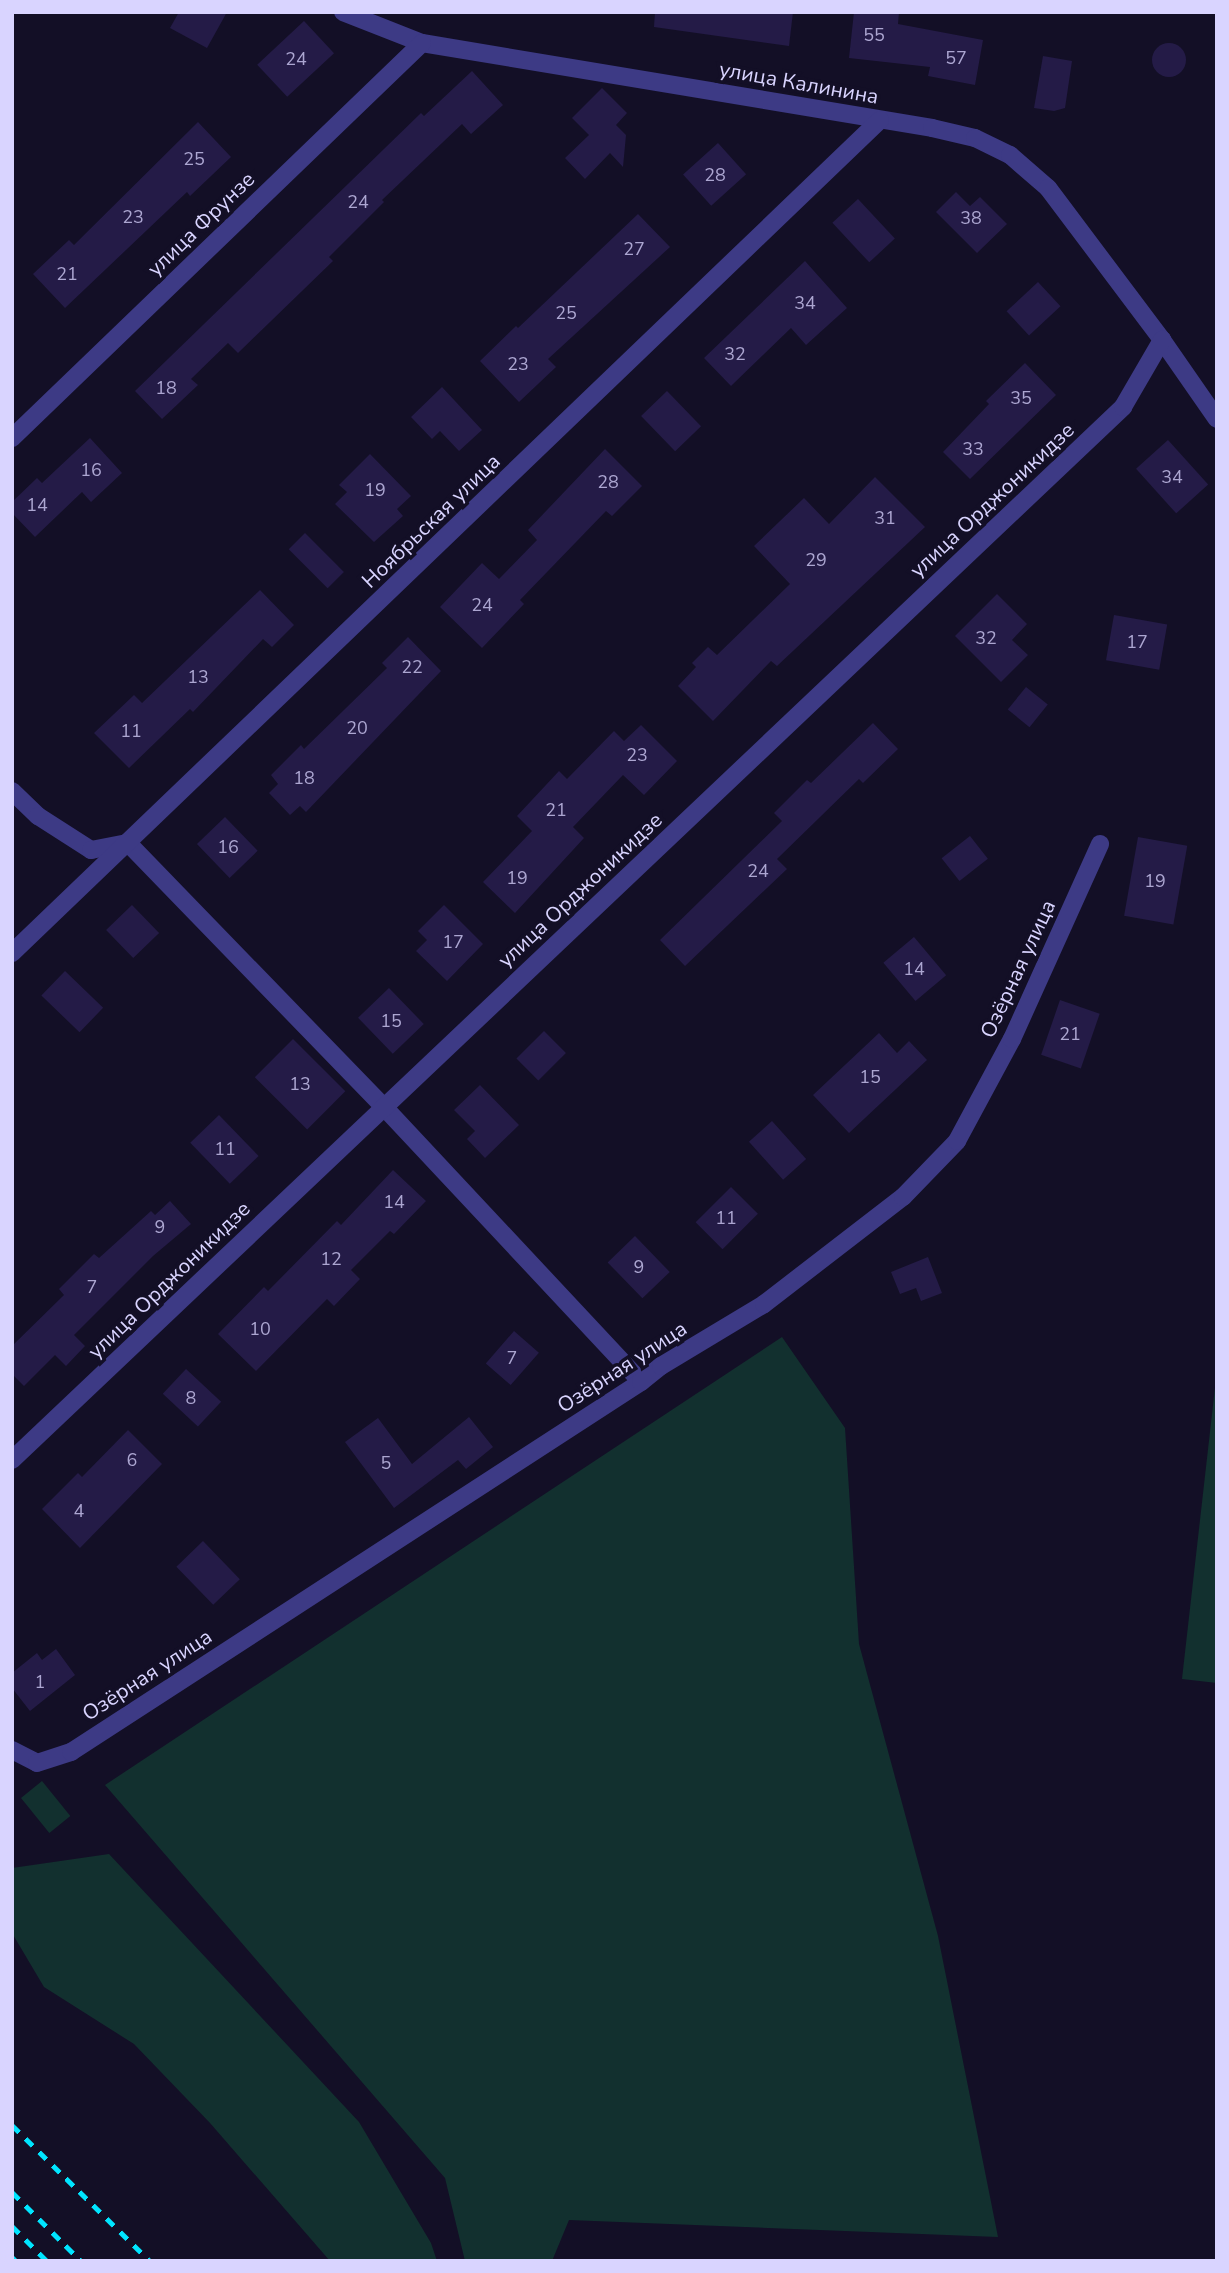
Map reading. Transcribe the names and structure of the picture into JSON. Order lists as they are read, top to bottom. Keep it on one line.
{"streets":{"street":["улица Калинина","улица Фрунзе","улица Орджоникидзе","Ноябрьская улица","Озёрная улица"]},"crossings":[["улица Калинина","улица Фрунзе"],["улица Калинина","улица Орджоникидзе"],["улица Калинина","Ноябрьская улица"]],"house_numbers":["55","57","24","25","28","24","23","38","27","21","34","25","32","23","18","35","33","16","34","28","19","14","31","29","24","32","17","22","13","20","11","23","18","21","16","24","19","19","17","14","15","21","15","13","11","14","11","9","12","9","7","10","7","8","6","5","4","1"]}
